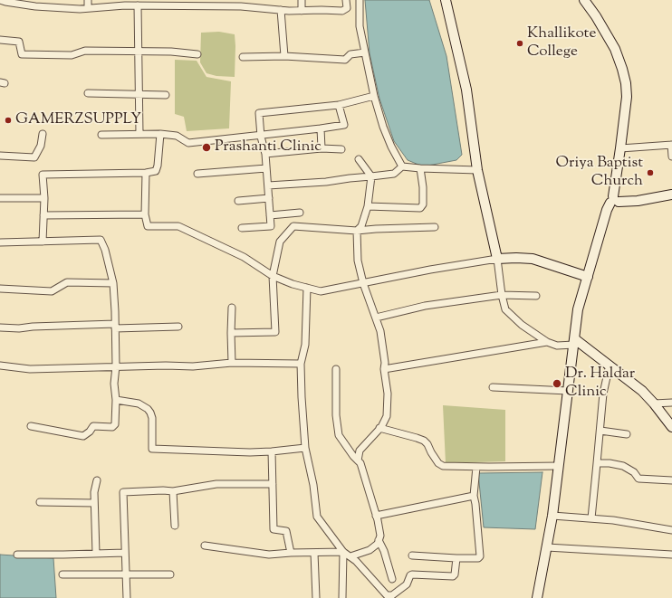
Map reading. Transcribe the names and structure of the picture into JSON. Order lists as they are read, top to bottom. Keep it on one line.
{"places":["Khallikote College","GAMERZSUPPLY","Prashanti Clinic","Oriya Baptist Church","Dr. Haldar Clinic"]}
